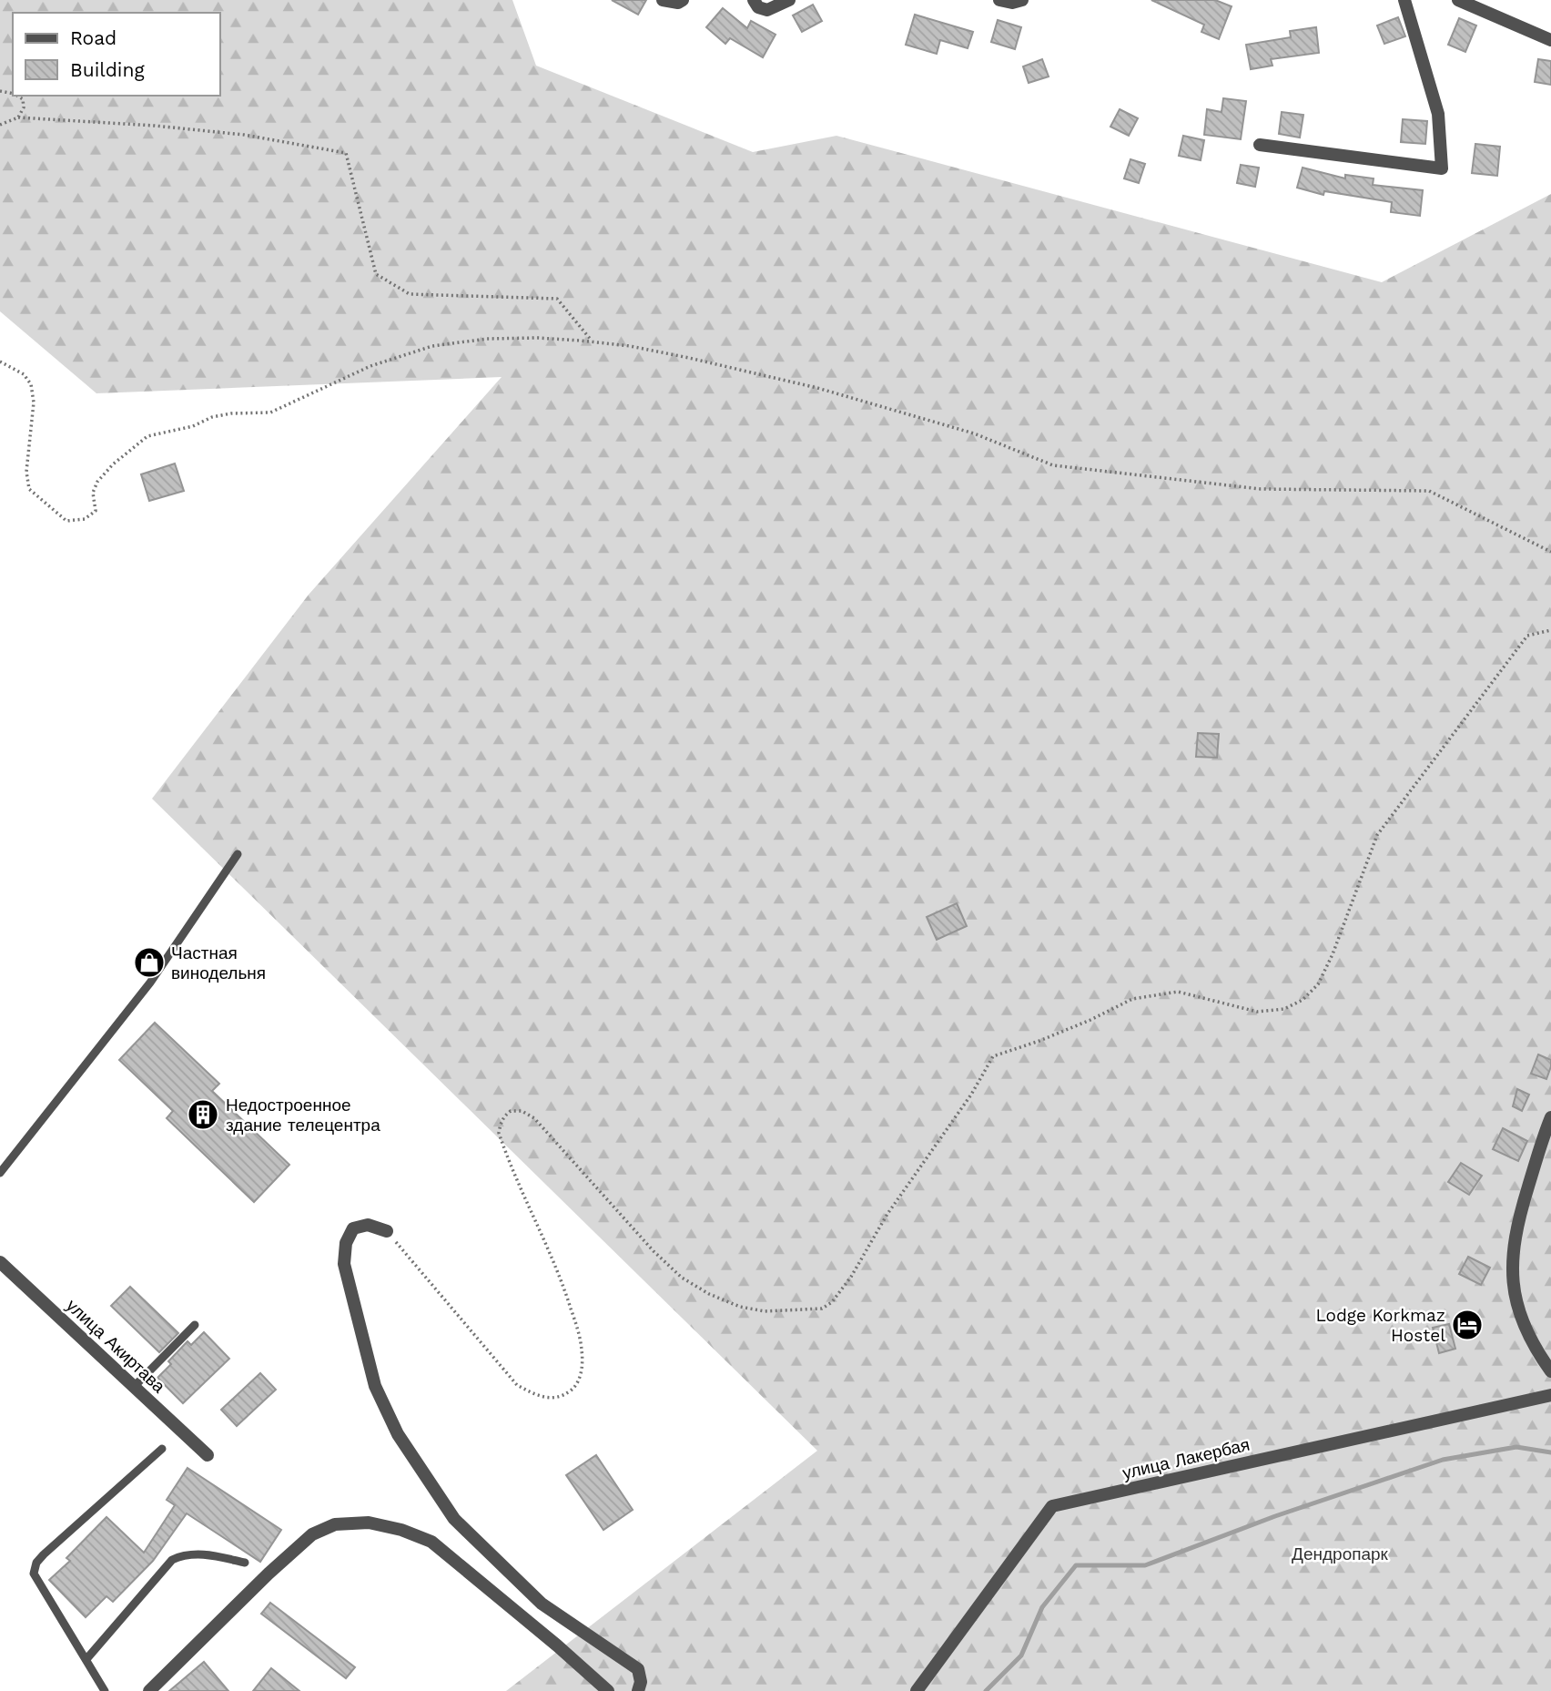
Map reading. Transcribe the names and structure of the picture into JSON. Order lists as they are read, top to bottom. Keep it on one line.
{"streets":{"street":["улица Акиртава","улица Лакербая"]},"parks":["Дендропарк"],"places":{"shop":["Частная винодельня"],"building":["Недостроенное здание телецентра"],"hotel":["Lodge Korkmaz Hostel"]},"legend":["Road","Building"]}
